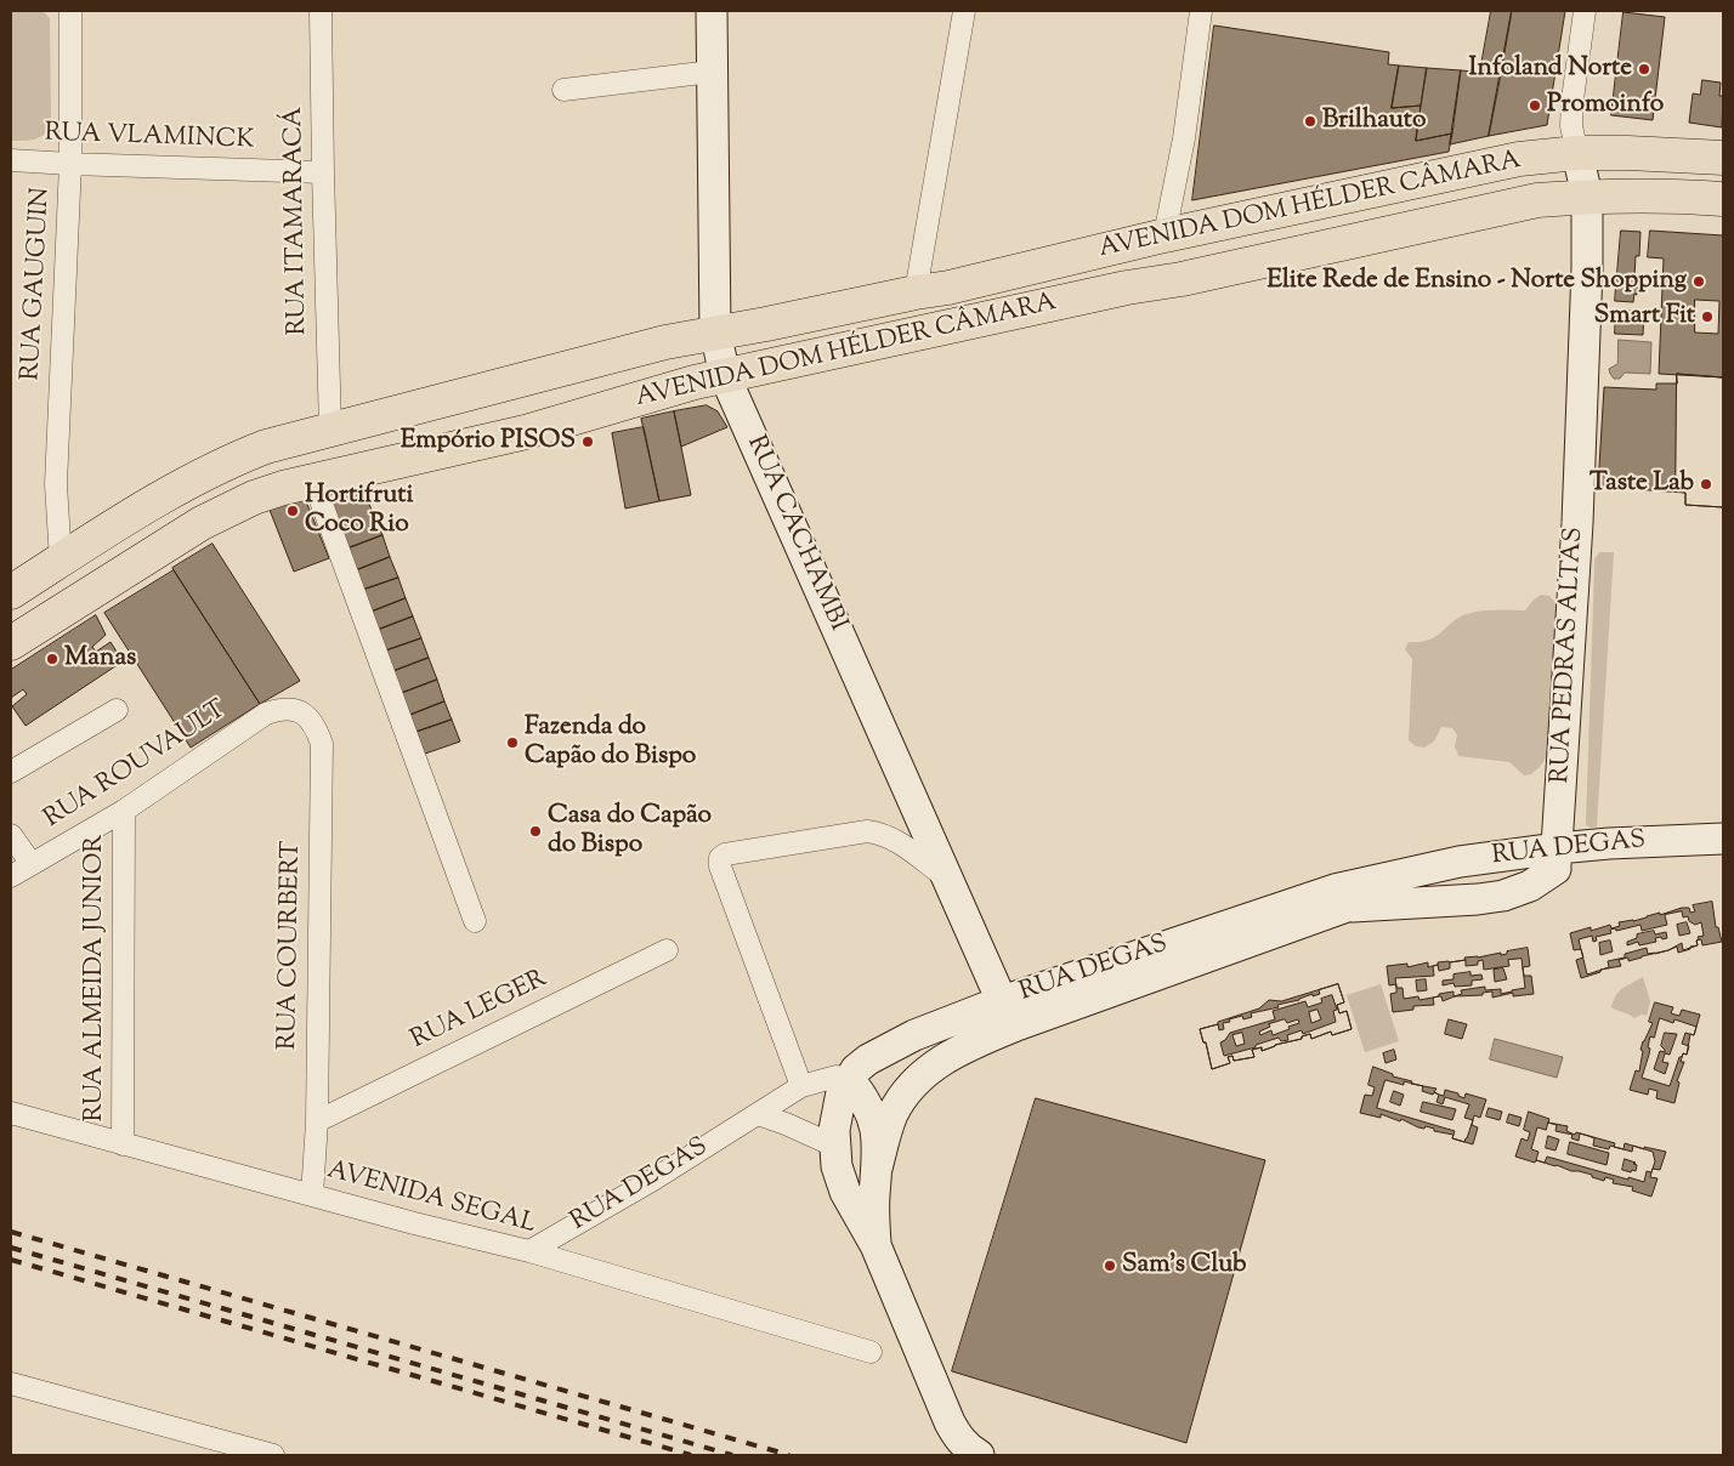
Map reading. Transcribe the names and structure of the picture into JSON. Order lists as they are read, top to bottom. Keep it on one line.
{"streets":{"main road":["AVENIDA DOM HÉLDER CÂMARA","RUA CACHAMBI","RUA PEDRAS ALTAS","RUA DEGAS"],"street":["RUA VLAMINCK","RUA ITAMARACÁ","RUA GAUGUIN","RUA ROUVAULT","RUA COURBERT","RUA ALMEIDA JUNIOR","RUA LEGER","AVENIDA SEGAL"]},"crossings":[["RUA VLAMINCK","RUA ITAMARACÁ"],["RUA VLAMINCK","RUA GAUGUIN"],["AVENIDA DOM HÉLDER CÂMARA","RUA ITAMARACÁ"],["AVENIDA DOM HÉLDER CÂMARA","RUA GAUGUIN"],["AVENIDA DOM HÉLDER CÂMARA","RUA CACHAMBI"],["AVENIDA DOM HÉLDER CÂMARA","RUA PEDRAS ALTAS"],["RUA CACHAMBI","RUA DEGAS"],["RUA PEDRAS ALTAS","RUA DEGAS"],["RUA ROUVAULT","RUA COURBERT"],["RUA ROUVAULT","RUA ALMEIDA JUNIOR"],["RUA DEGAS","AVENIDA SEGAL"],["RUA COURBERT","RUA LEGER"],["RUA COURBERT","AVENIDA SEGAL"],["RUA ALMEIDA JUNIOR","AVENIDA SEGAL"]],"places":["Infoland Norte","Promoinfo","Brilhauto","Elite Rede de Ensino - Norte Shopping","Smart Fit","Empório PISOS","Taste Lab","Hortifruti Coco Rio","Manas","Fazenda do Capão do Bispo","Casa do Capão do Bispo","Sam's Club"]}
